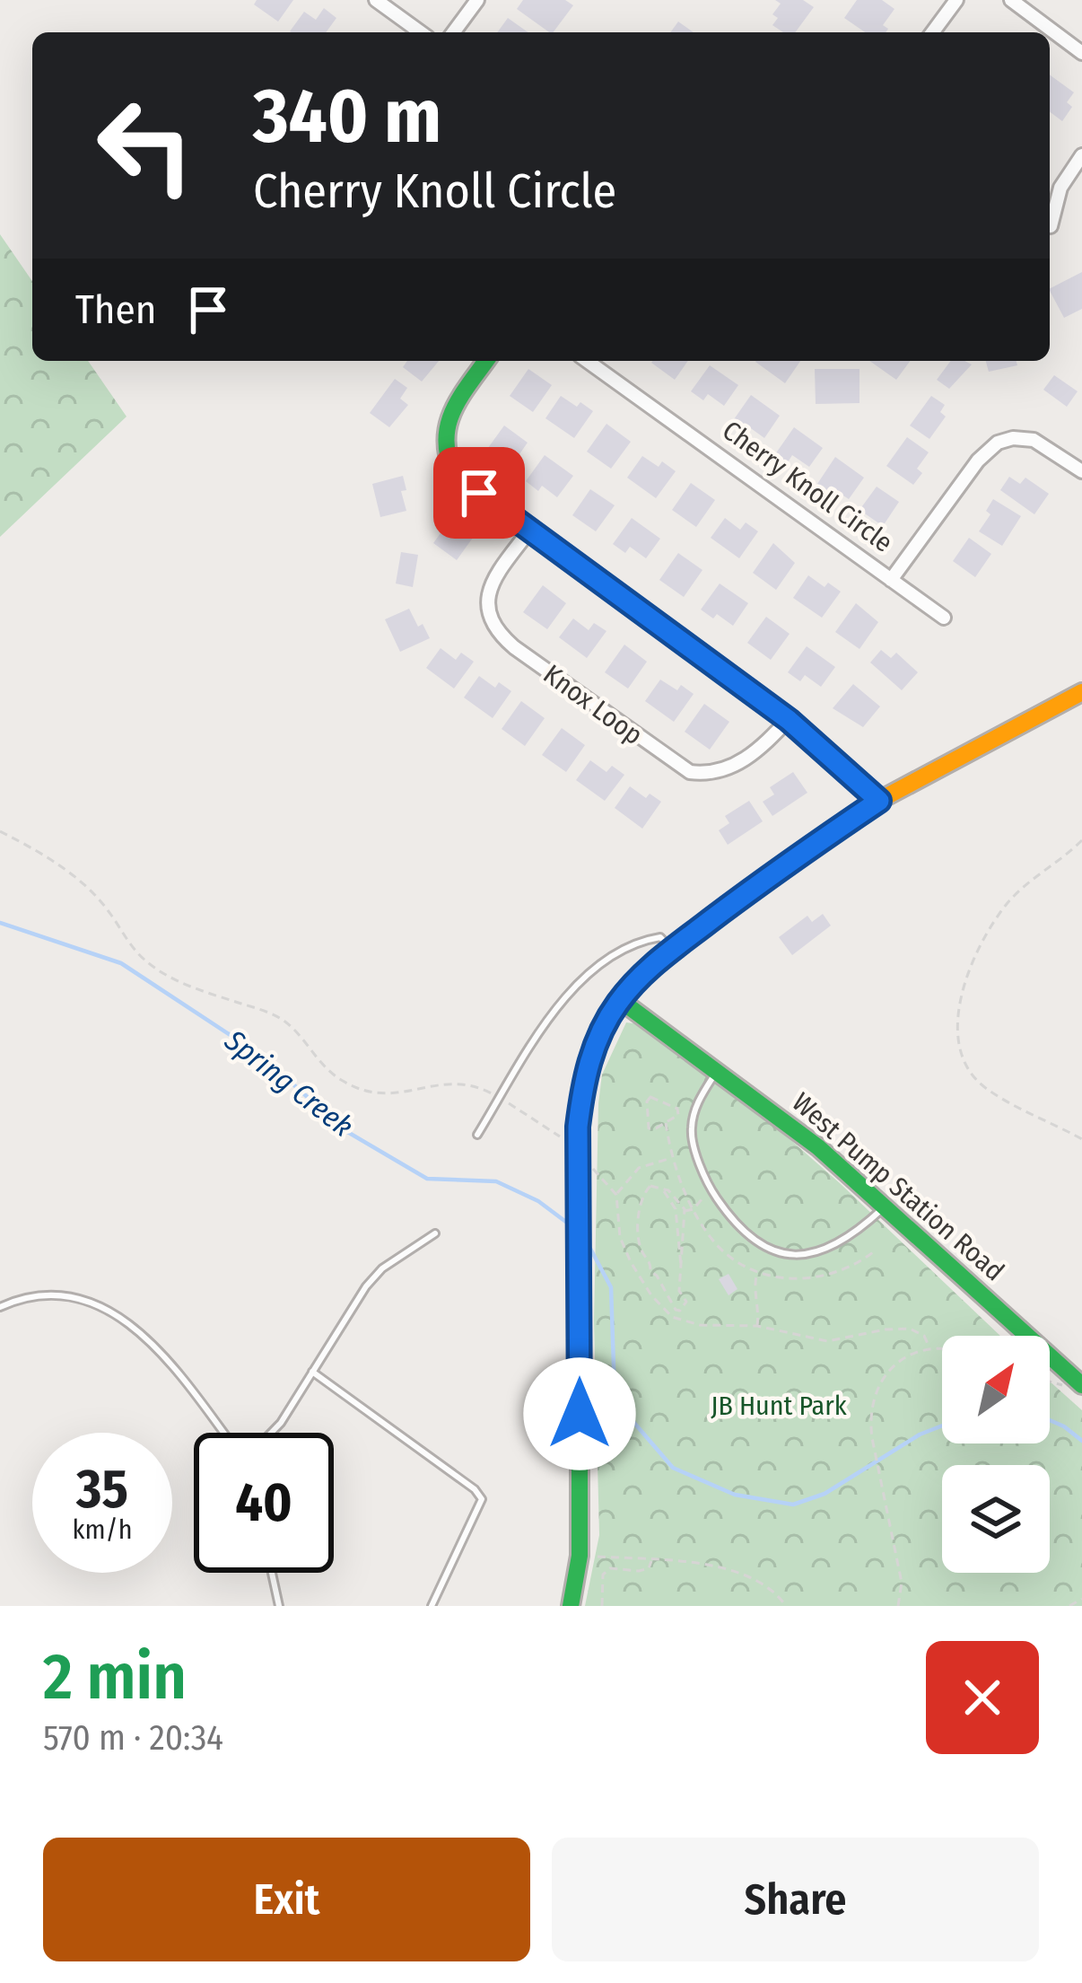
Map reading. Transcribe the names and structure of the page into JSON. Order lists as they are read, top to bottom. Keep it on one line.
{"streets":{"street":["Cherry Knoll Circle","Knox Loop","West Pump Station Road"]},"water":["Spring Creek"],"parks":["JB Hunt Park"],"north":"top right","page":{"turn":["340 m","Cherry Knoll Circle"],"then":"Then","speed":"35 km/h","limit":"40","heading":["2 min","570 m · 20:34"],"buttons":["Exit","Share"]}}
